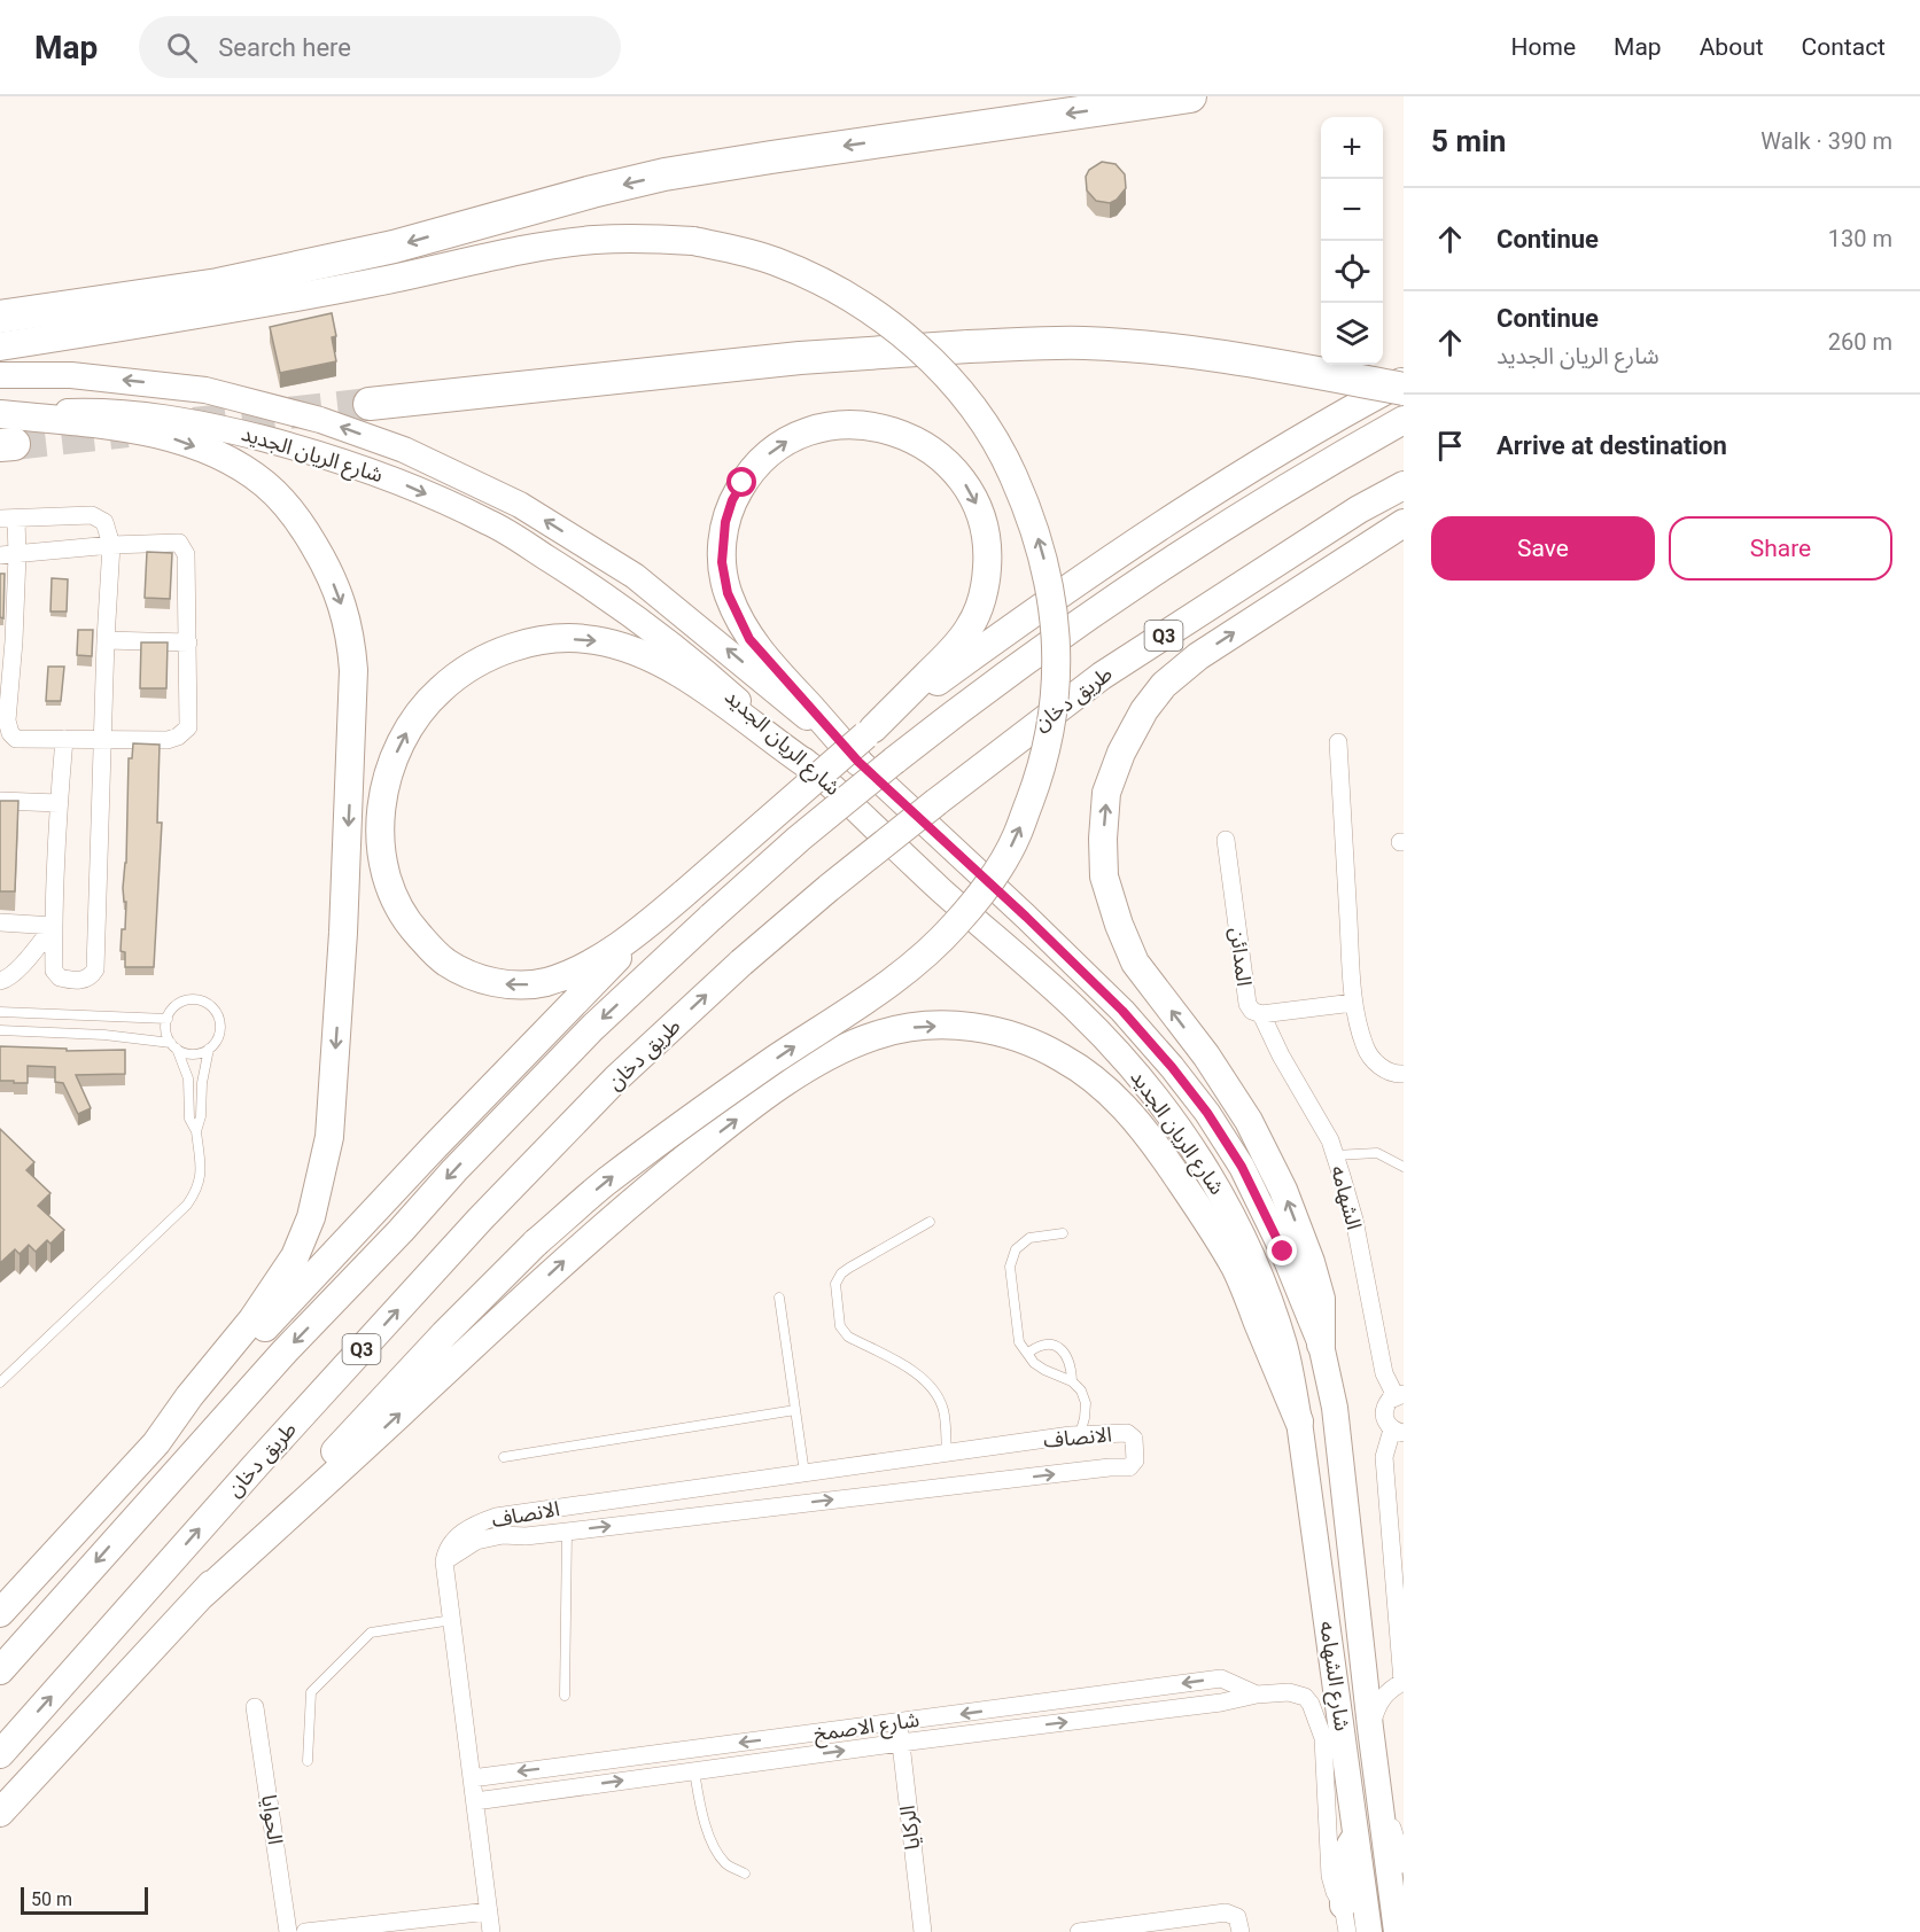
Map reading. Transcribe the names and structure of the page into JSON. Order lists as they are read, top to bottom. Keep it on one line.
{"streets":{"main road":["شارع الريان الجديد","Q3","طريق دخان","شارع الشهامه"],"street":["المدائن","الشهامه","الانصاف","شارع الاصمخ","الحوايا","الركايا"]},"crossings":[["شارع الريان الجديد","شارع الشهامه"],["المدائن","الشهامه"],["شارع الاصمخ","الركايا"]],"scale_bar":"50 m","page":{"header":"Map","search":"Search here","nav":["Home","Map","About","Contact"],"heading":["5 min","Walk · 390 m"],"map_buttons":["+","−"],"list":[["Continue","130 m"],["Continue","شارع الريان الجديد","260 m"],"Arrive at destination"],"buttons":["Save","Share"],"scale":"50 m"}}
